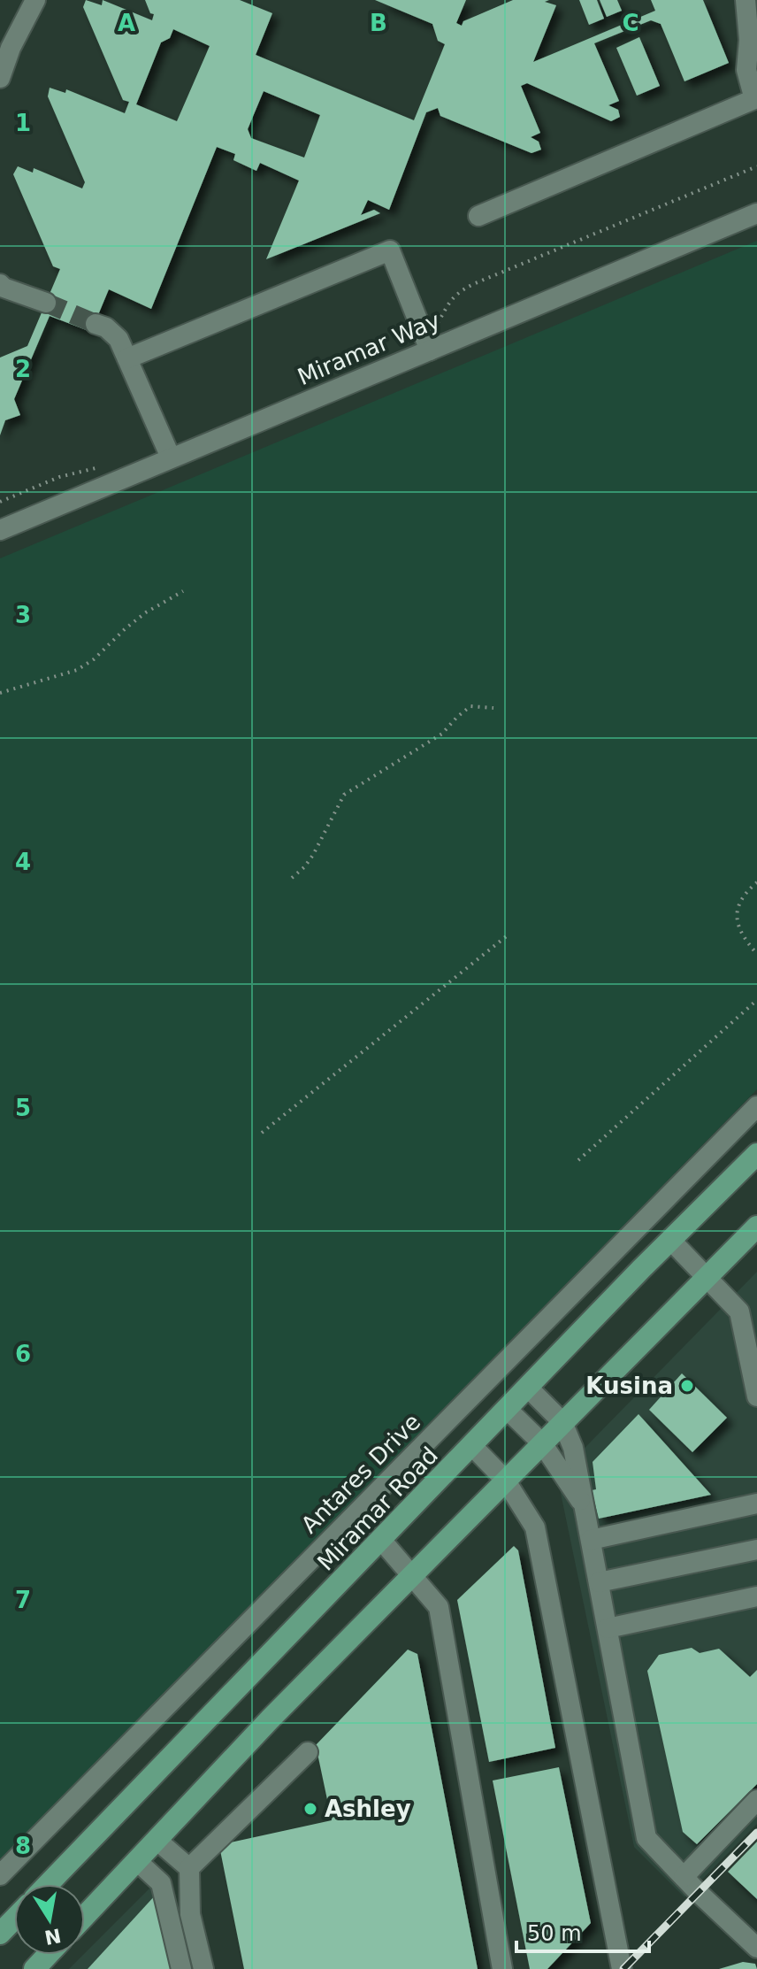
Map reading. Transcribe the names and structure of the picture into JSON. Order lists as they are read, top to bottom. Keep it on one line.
{"streets":{"main road":["Miramar Road"],"street":["Miramar Way","Antares Drive"]},"places":["Kusina","Ashley"],"scale_bar":"50 m","north":"bottom","grid":{"columns":["A","B","C"],"rows":["1","2","3","4","5","6","7","8"]}}
